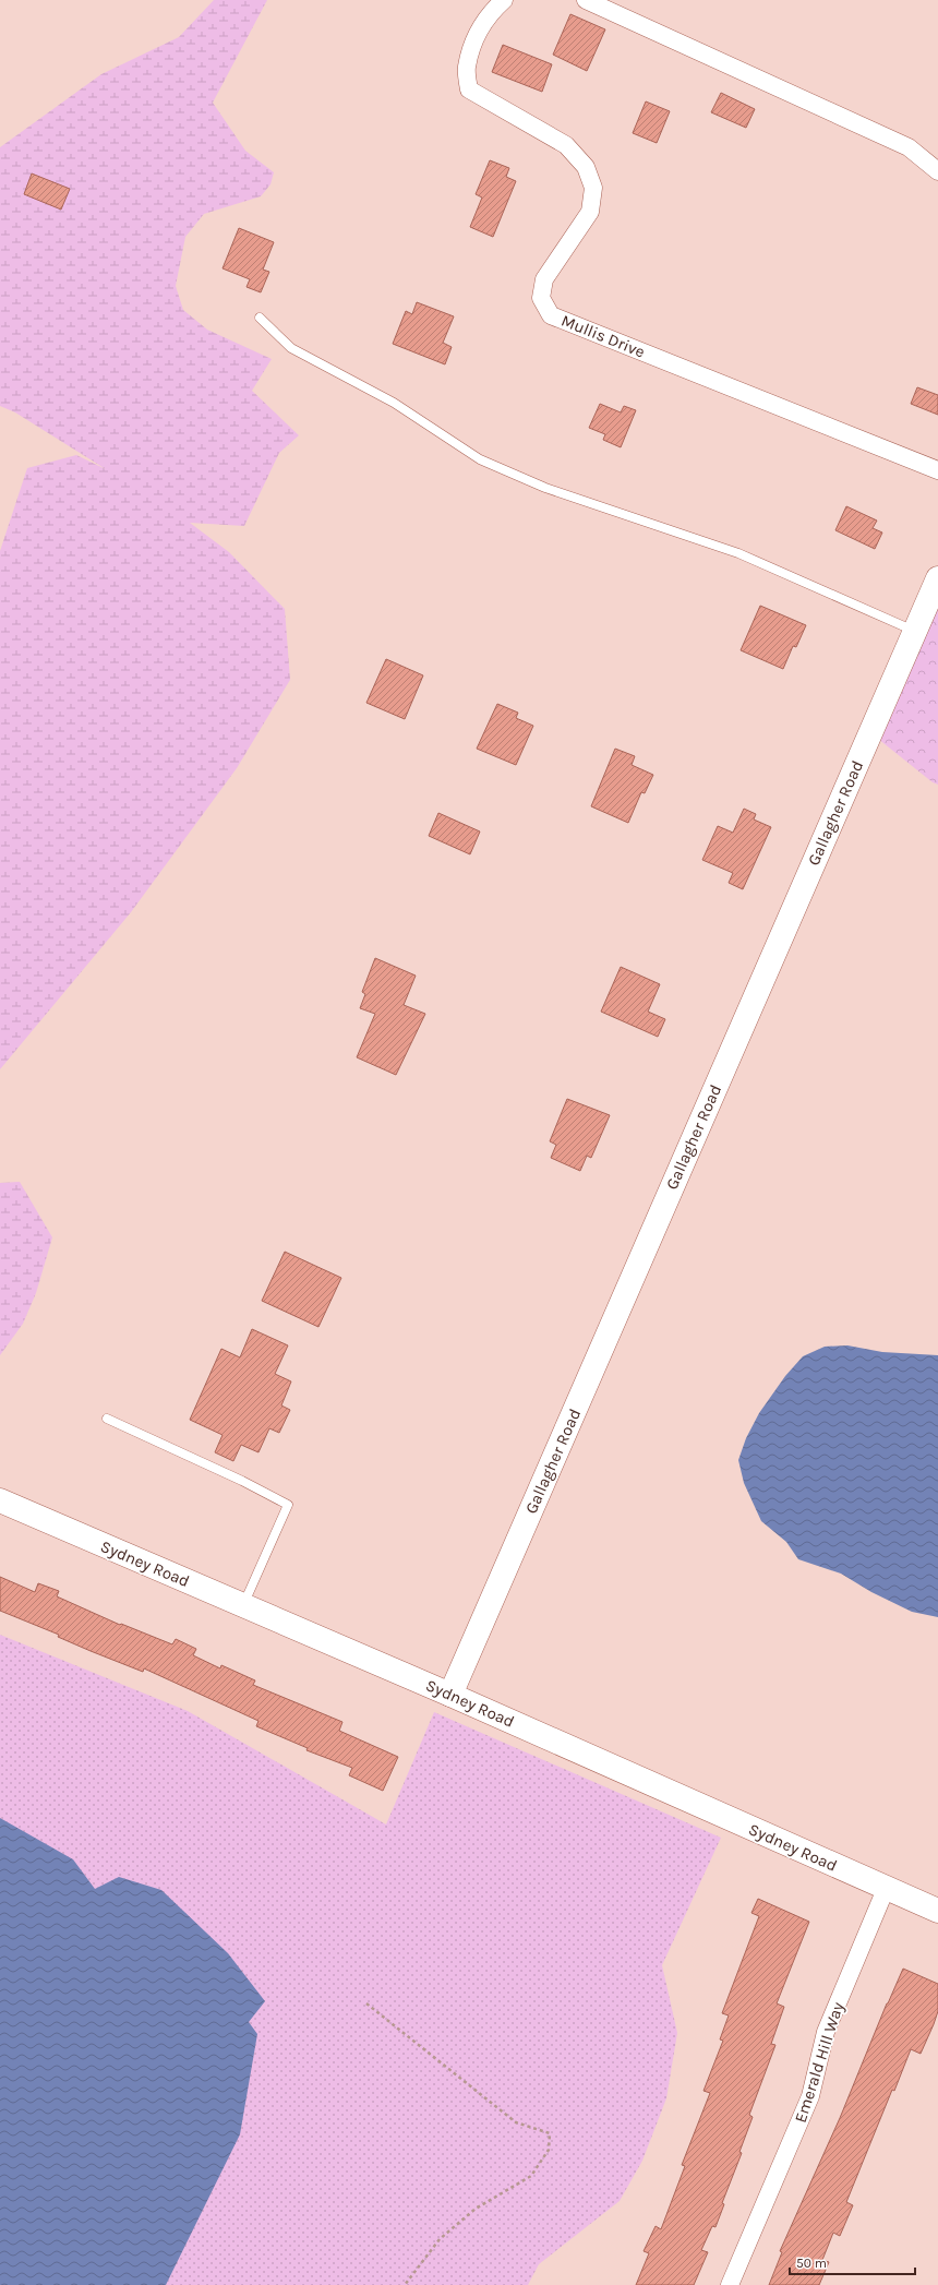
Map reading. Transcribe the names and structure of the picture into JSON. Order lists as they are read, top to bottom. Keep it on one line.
{"streets":{"street":["Mullis Drive","Gallagher Road","Sydney Road","Emerald Hill Way"]},"crossings":[["Gallagher Road","Sydney Road"],["Sydney Road","Emerald Hill Way"]],"scale_bar":"50 m"}
